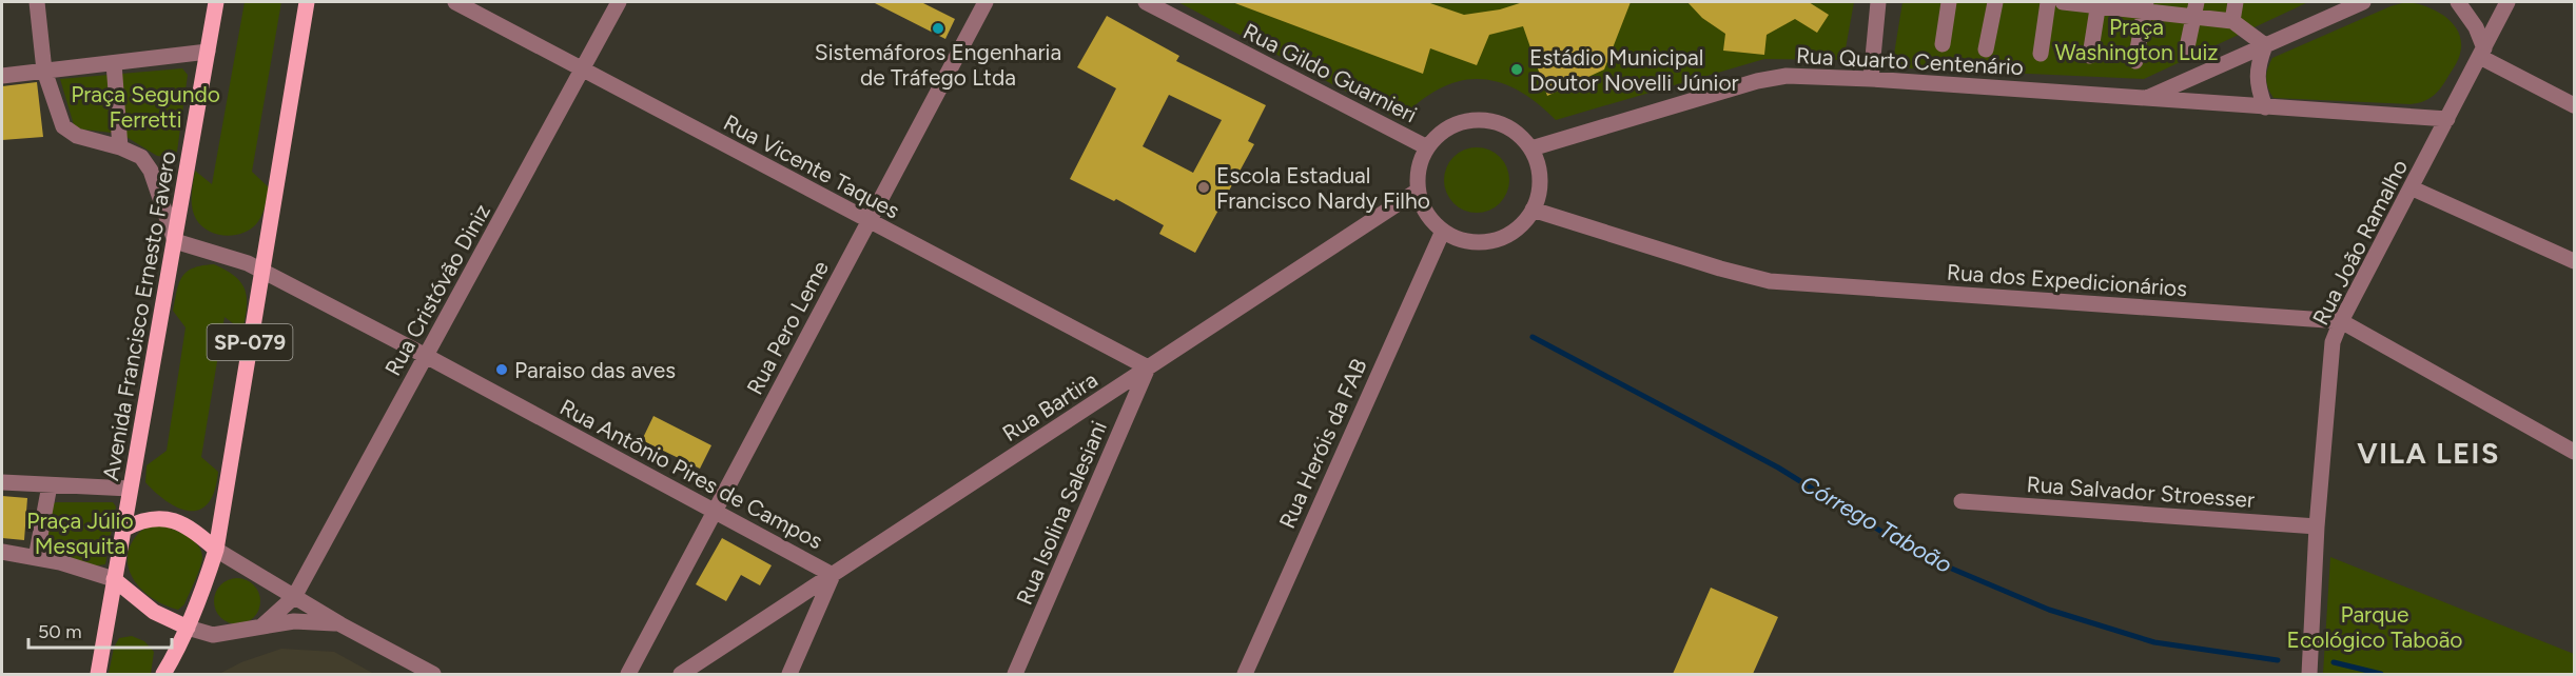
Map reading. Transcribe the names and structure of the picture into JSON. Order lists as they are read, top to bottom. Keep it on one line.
{"streets":{"main road":["Avenida Francisco Ernesto Favero","SP-079"],"street":["Rua Quarto Centenário","Rua Gildo Guarnieri","Rua Vicente Taques","Rua João Ramalho","Rua dos Expedicionários","Rua Cristóvão Diniz","Rua Pero Leme","Rua Bartira","Rua Heróis da FAB","Rua Antônio Pires de Campos","Rua Salvador Stroesser","Rua Isolina Salesiani"]},"crossings":[["Rua Quarto Centenário","Rua Gildo Guarnieri"],["Rua Quarto Centenário","Rua João Ramalho"],["Rua Quarto Centenário","Rua dos Expedicionários"],["Rua Quarto Centenário","Rua Bartira"],["Rua Quarto Centenário","Rua Heróis da FAB"],["Rua Gildo Guarnieri","Rua dos Expedicionários"],["Rua Gildo Guarnieri","Rua Bartira"],["Rua Gildo Guarnieri","Rua Heróis da FAB"],["Rua Vicente Taques","Rua Cristóvão Diniz"],["Rua Vicente Taques","Rua Pero Leme"],["Rua Vicente Taques","Rua Bartira"],["Rua Vicente Taques","Rua Isolina Salesiani"],["Rua João Ramalho","Rua dos Expedicionários"],["Rua João Ramalho","Rua Salvador Stroesser"],["Rua dos Expedicionários","Rua Bartira"],["Rua dos Expedicionários","Rua Heróis da FAB"],["Rua Cristóvão Diniz","Rua Antônio Pires de Campos"],["Avenida Francisco Ernesto Favero","SP-079"],["Avenida Francisco Ernesto Favero","Rua Antônio Pires de Campos"],["Rua Pero Leme","Rua Antônio Pires de Campos"],["SP-079","Rua Antônio Pires de Campos"],["Rua Bartira","Rua Heróis da FAB"],["Rua Bartira","Rua Antônio Pires de Campos"],["Rua Bartira","Rua Isolina Salesiani"]],"districts":["VILA LEIS"],"water":["Córrego Taboão"],"parks":["Praça Washington Luiz","Praça Segundo Ferretti","Praça Júlio Mesquita","Parque Ecológico Taboão"],"places":["Sistemáforos Engenharia de Tráfego Ltda","Estádio Municipal Doutor Novelli Júnior","Escola Estadual Francisco Nardy Filho","Paraiso das aves"],"scale_bar":"50 m"}
